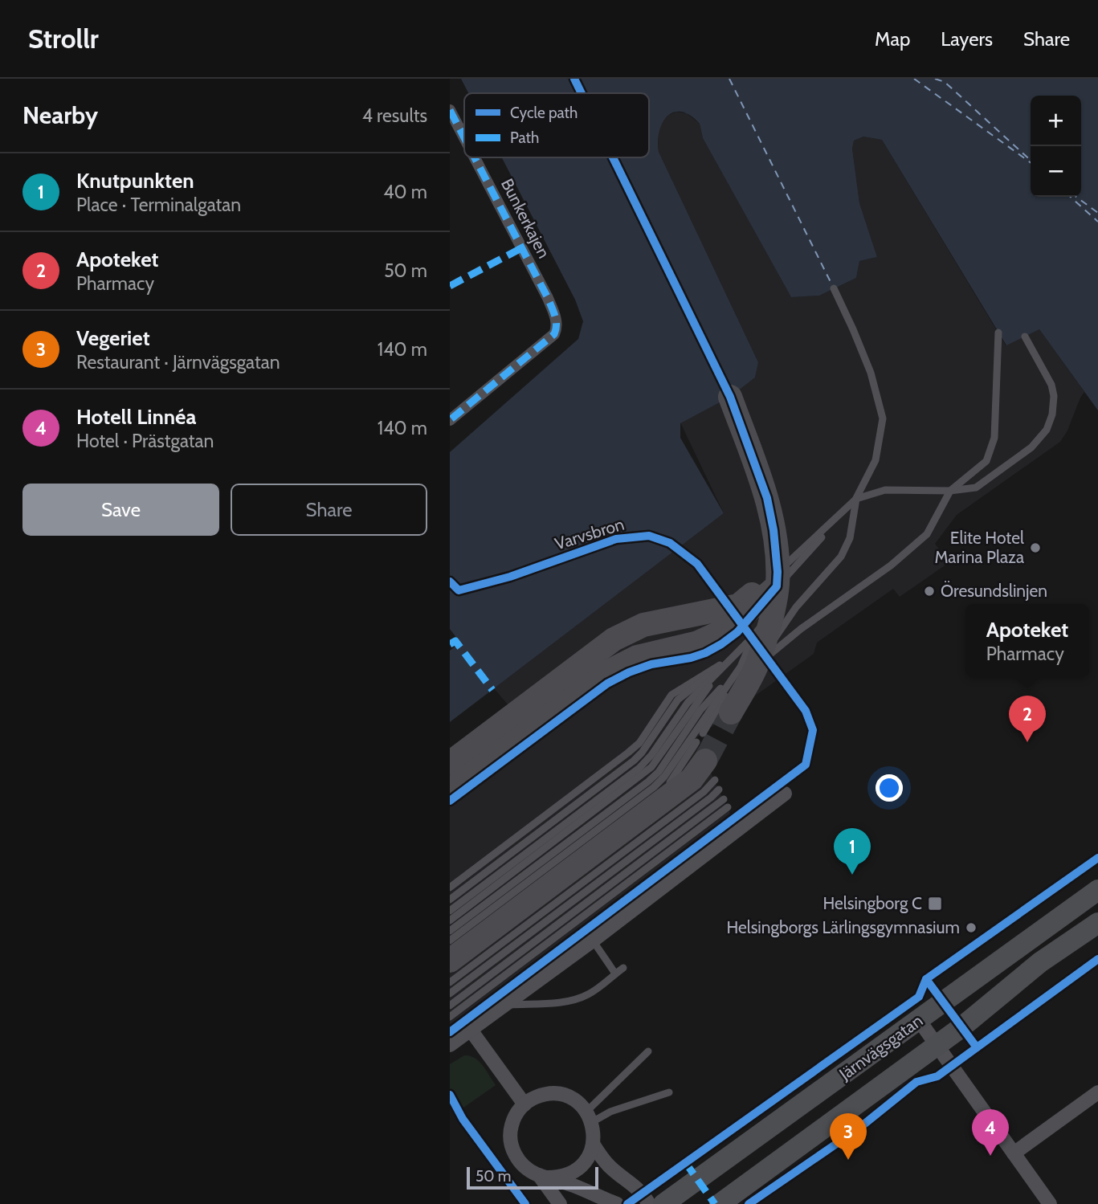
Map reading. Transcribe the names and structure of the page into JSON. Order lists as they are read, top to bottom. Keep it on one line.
{"streets":{"main road":["Järnvägsgatan"],"street":["Bunkerkajen"],"cycle path":["Varvsbron"]},"places":{"other":["Elite Hotel Marina Plaza","Öresundslinjen","Helsingborgs Lärlingsgymnasium"],"transit":["Helsingborg C"]},"legend":["Cycle path","Path"],"scale_bar":"50 m","page":{"header":"Strollr","nav":["Map","Layers","Share"],"heading":["Nearby","4 results"],"map_buttons":["+","−"],"list":[{"mark":"1","name":"Knutpunkten","note":"Place · Terminalgatan","value":"40 m"},{"mark":"2","name":"Apoteket","note":"Pharmacy","value":"50 m"},{"mark":"3","name":"Vegeriet","note":"Restaurant · Järnvägsgatan","value":"140 m"},{"mark":"4","name":"Hotell Linnéa","note":"Hotel · Prästgatan","value":"140 m"}],"buttons":["Save","Share"],"popup":["Apoteket","Pharmacy"],"pins":["2","1","4","3"],"scale":"50 m"}}
